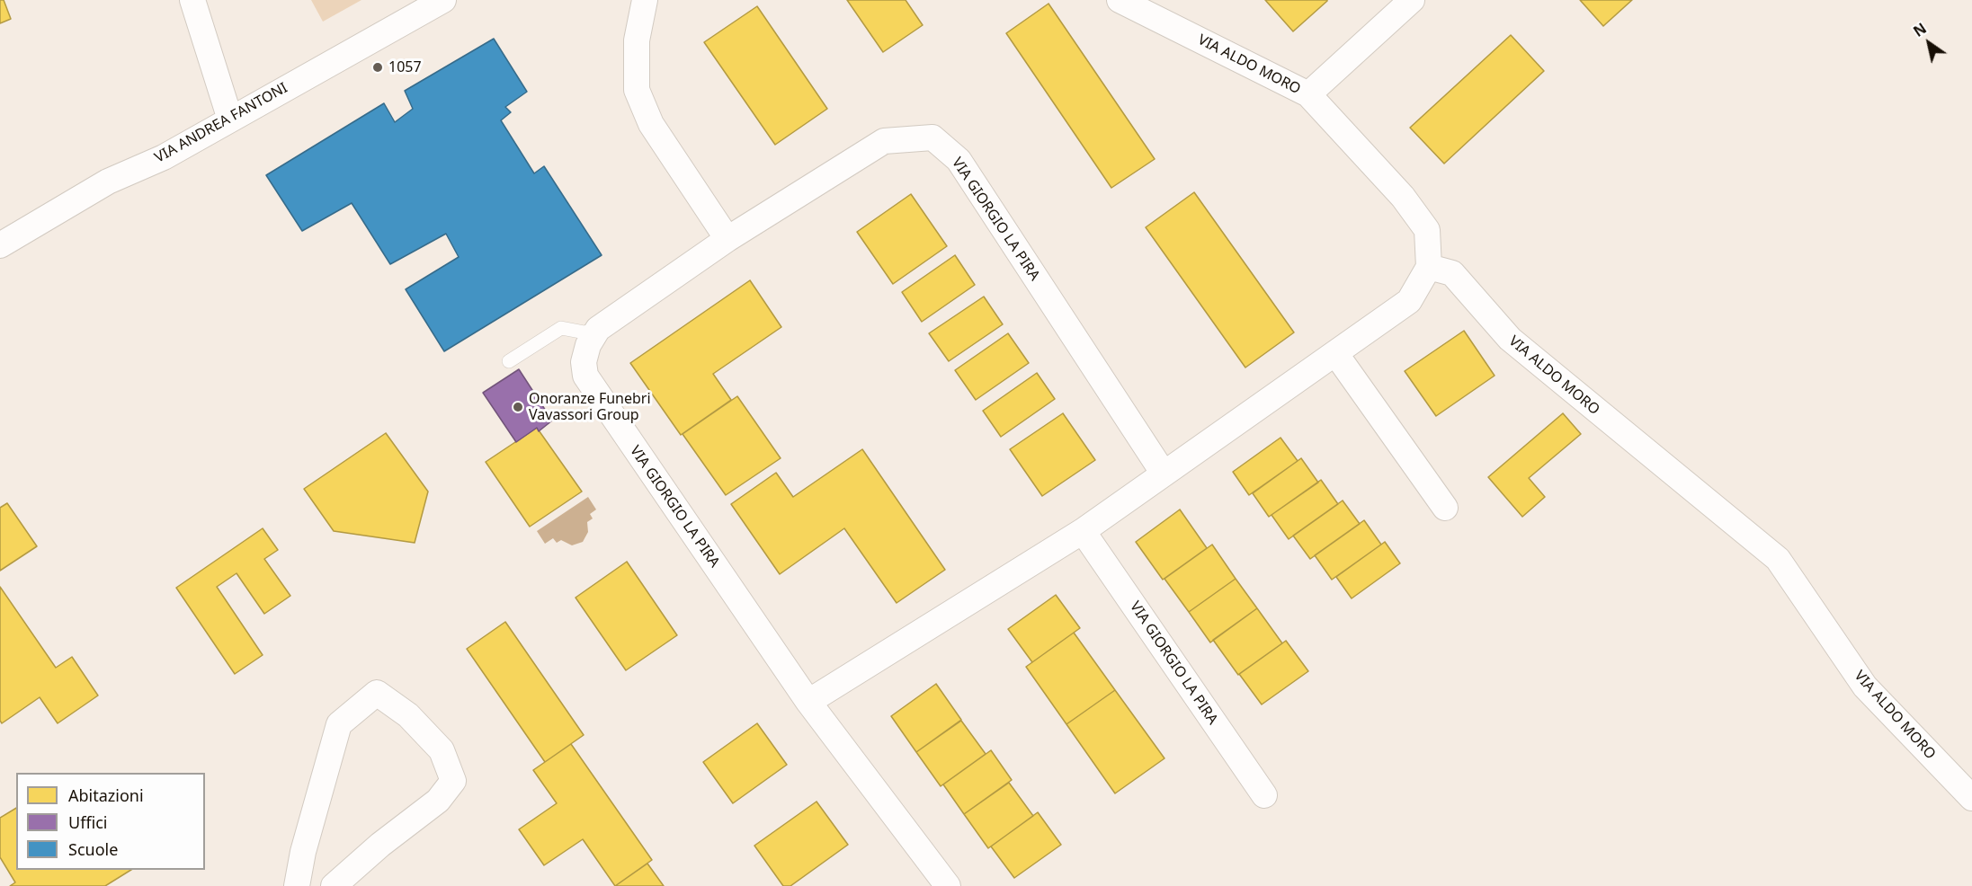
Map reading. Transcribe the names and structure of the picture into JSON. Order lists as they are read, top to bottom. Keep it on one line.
{"streets":{"street":["VIA ALDO MORO","VIA ANDREA FANTONI","VIA GIORGIO LA PIRA"]},"places":["1057","Onoranze Funebri Vavassori Group"],"legend":["Abitazioni","Uffici","Scuole"],"north":"top left"}
